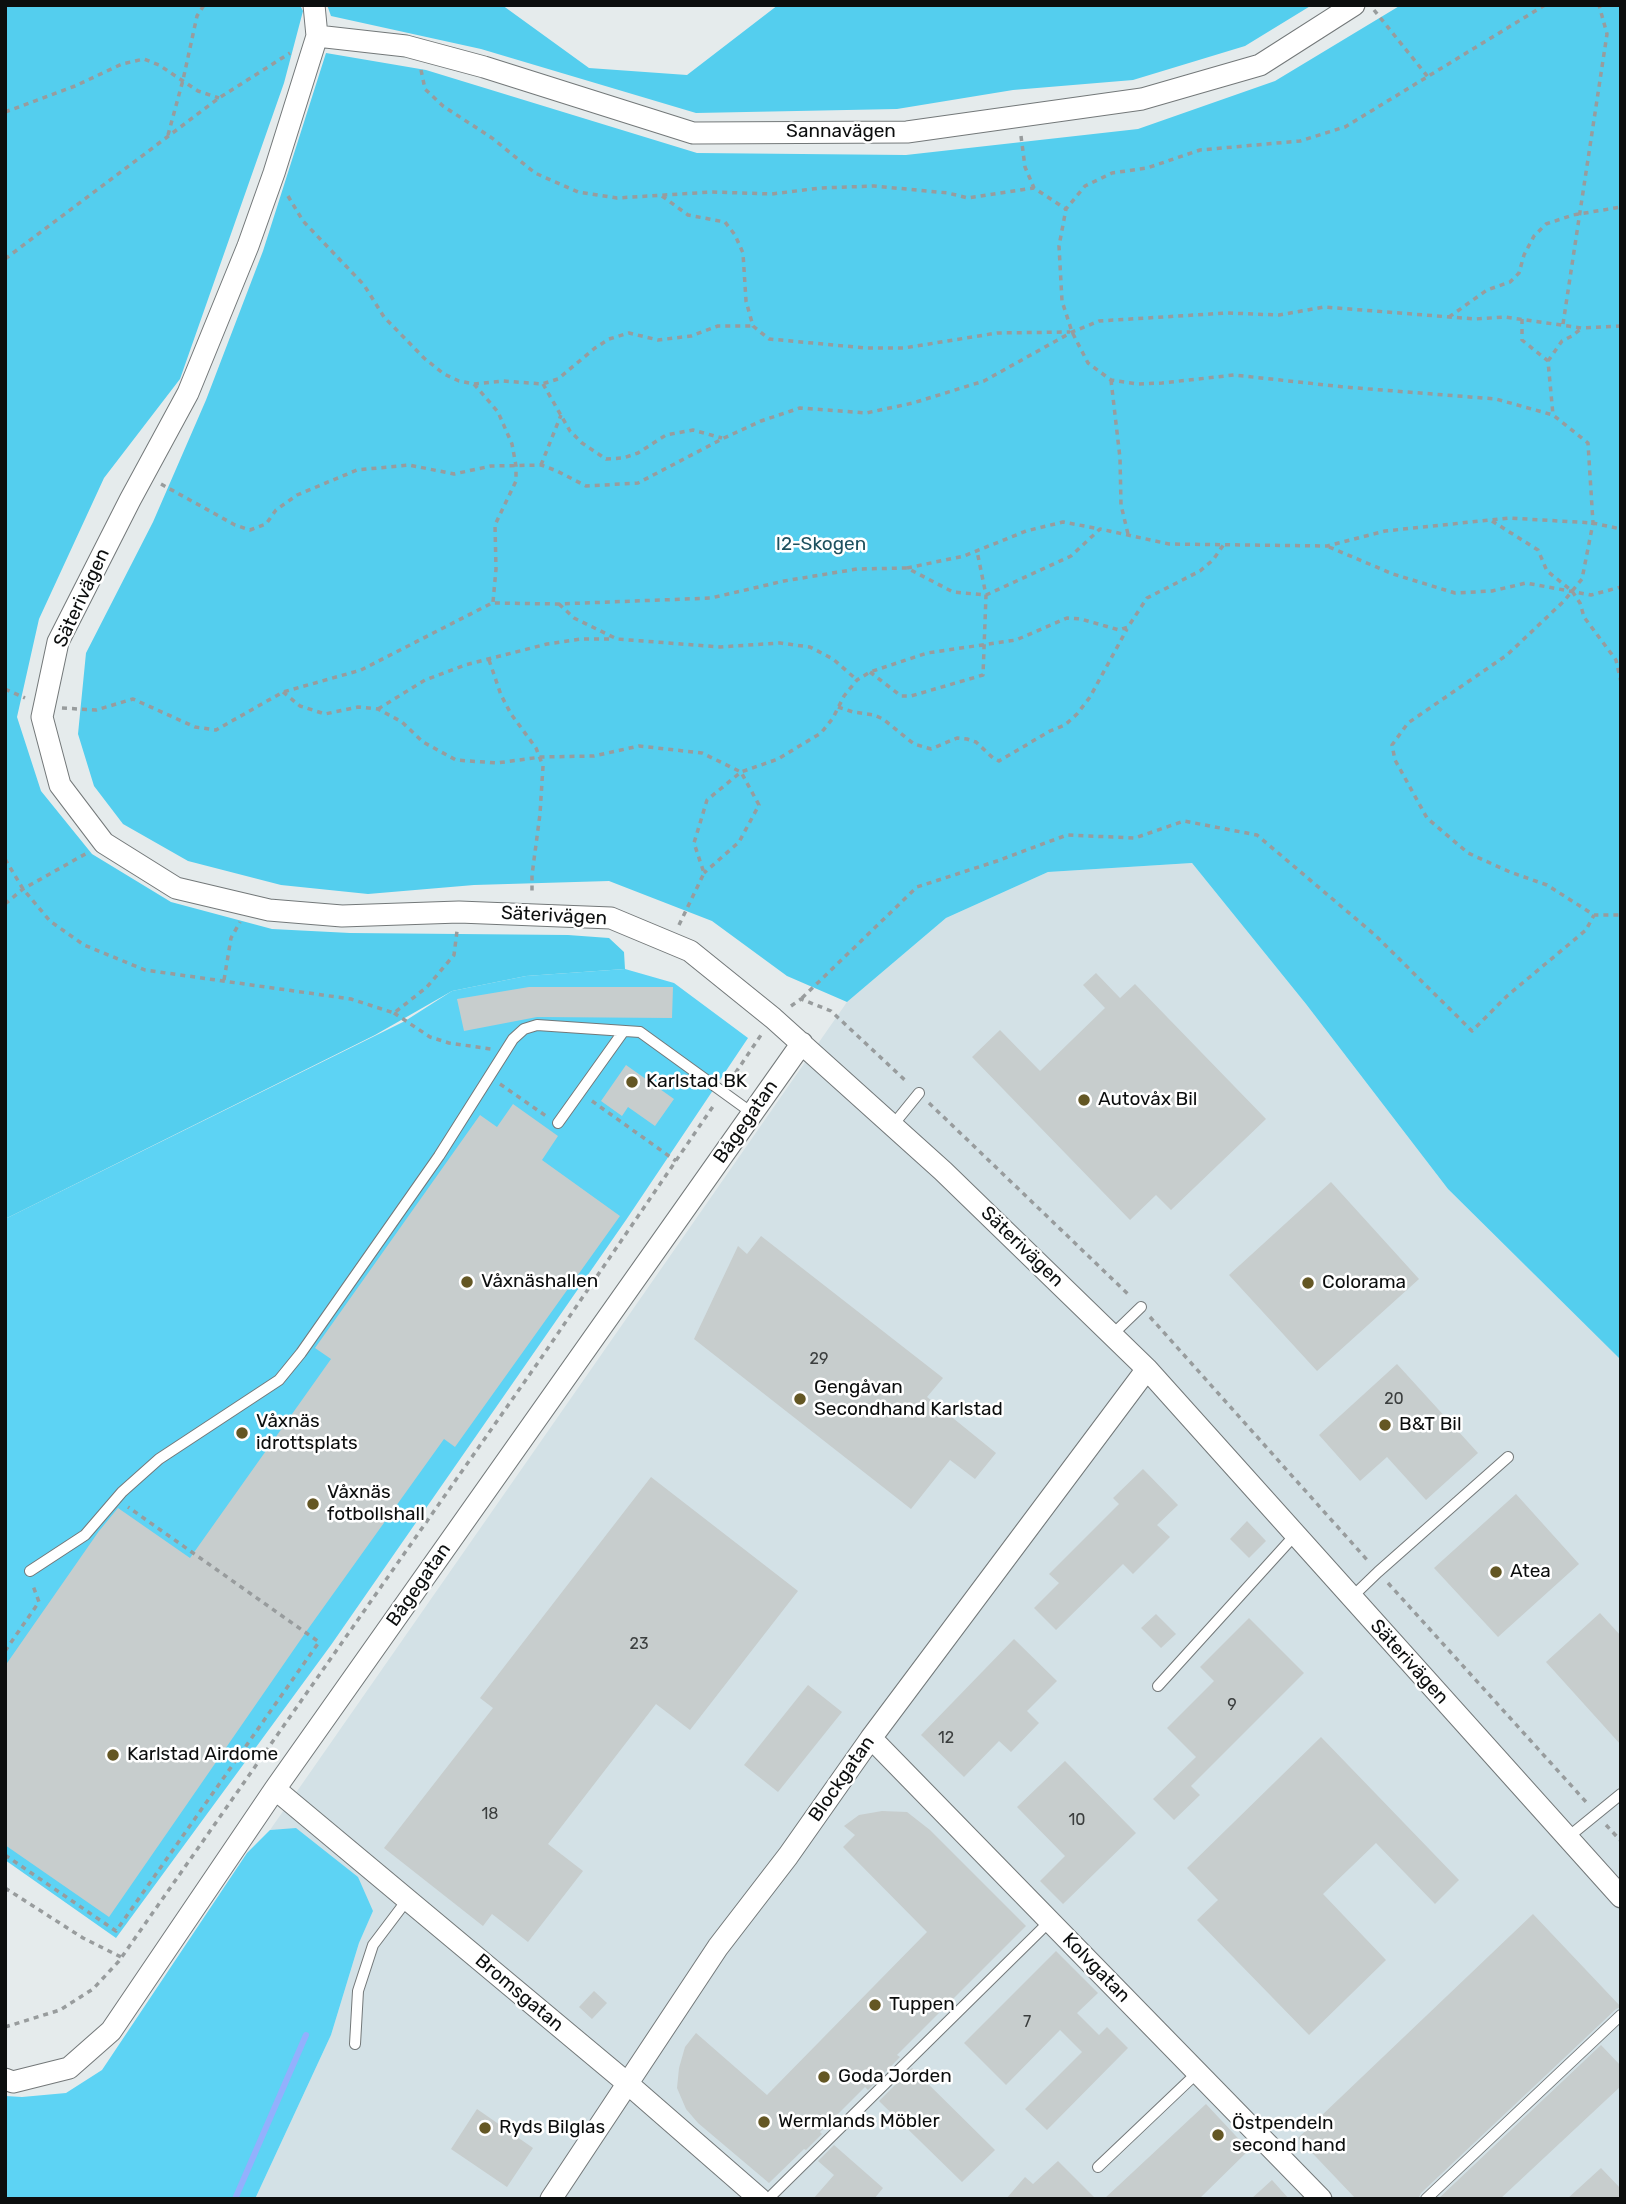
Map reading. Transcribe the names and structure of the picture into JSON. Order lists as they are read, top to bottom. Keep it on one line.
{"streets":{"street":["Sannavägen","Säterivägen","Bågegatan","Blockgatan","Kolvgatan","Bromsgatan"]},"crossings":[["Sannavägen","Säterivägen"],["Säterivägen","Bågegatan"],["Säterivägen","Blockgatan"],["Bågegatan","Bromsgatan"],["Blockgatan","Kolvgatan"],["Blockgatan","Bromsgatan"]],"parks":["I2-Skogen"],"places":["Karlstad BK","Autovåx Bil","Våxnäshallen","Colorama","Gengåvan Secondhand Karlstad","B&T Bil","Våxnäs idrottsplats","Våxnäs fotbollshall","Atea","Karlstad Airdome","Tuppen","Goda Jorden","Wermlands Möbler","Ryds Bilglas","Östpendeln second hand"],"house_numbers":["29","20","23","9","12","18","10","7"]}
